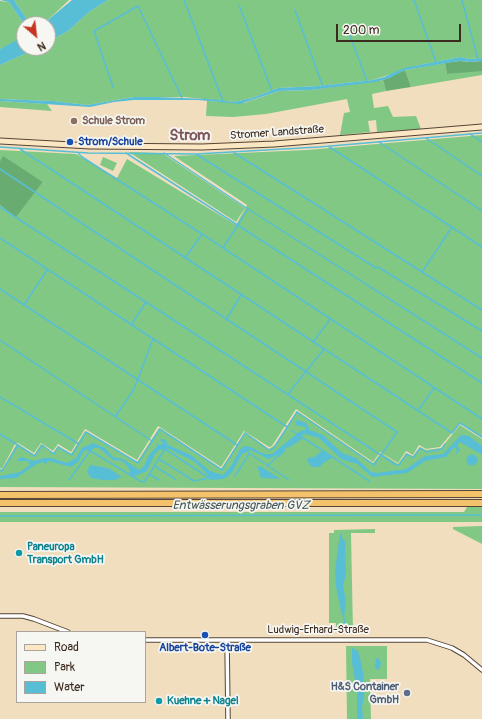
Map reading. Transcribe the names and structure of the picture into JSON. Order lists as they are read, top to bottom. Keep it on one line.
{"streets":{"main road":["Stromer Landstraße"],"street":["Ludwig-Erhard-Straße"]},"districts":["Strom"],"water":["Entwässerungsgraben GVZ"],"places":["Schule Strom","Strom/Schule","Paneuropa Transport GmbH","Albert-Bote-Straße","H&S Container GmbH","Kuehne + Nagel"],"legend":["Road","Park","Water"],"scale_bar":"200 m","north":"bottom right"}
